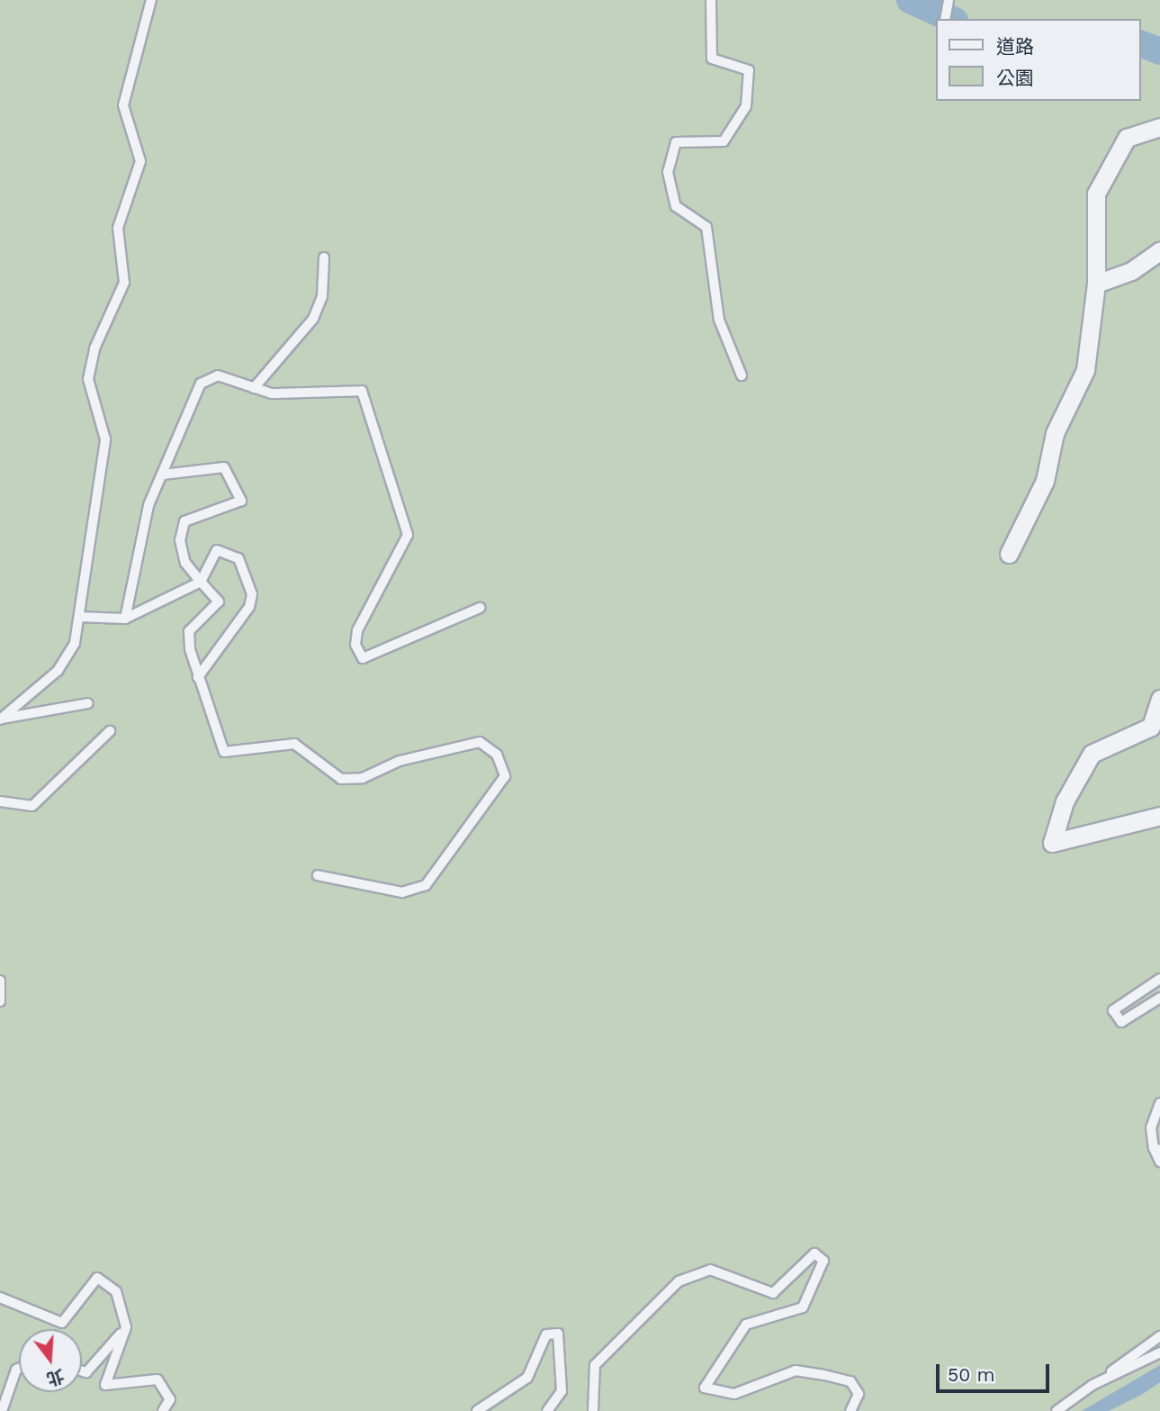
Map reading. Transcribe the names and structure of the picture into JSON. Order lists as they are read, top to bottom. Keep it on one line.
{"legend":["道路","公園"],"scale_bar":"50 m","north":"bottom"}
